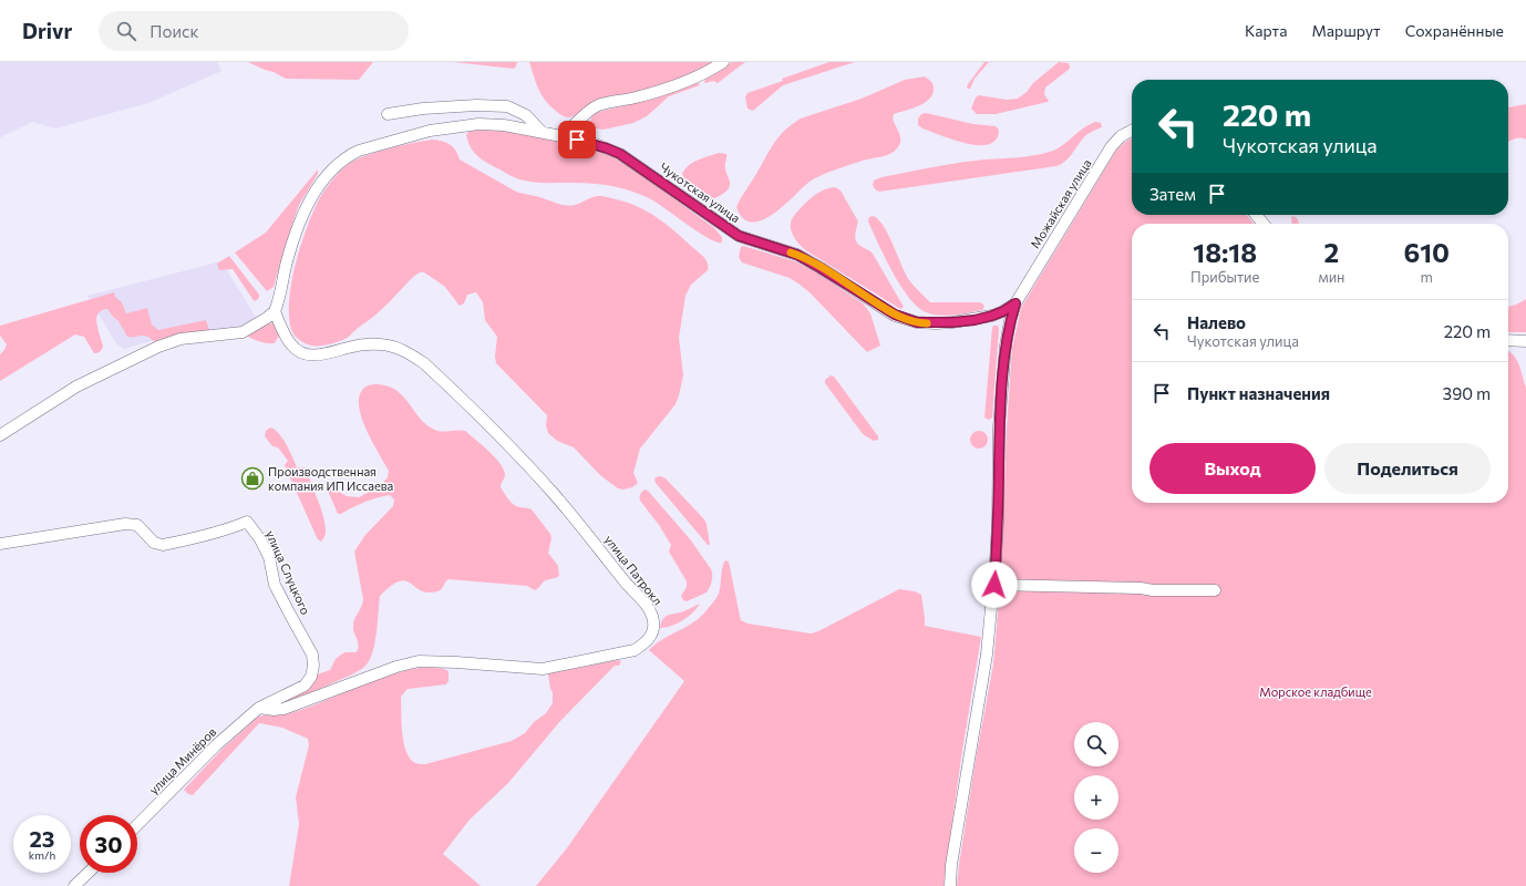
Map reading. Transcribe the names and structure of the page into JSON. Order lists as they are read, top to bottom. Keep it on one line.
{"streets":{"street":["Чукотская улица","Можайская улица","улица Патрокл","улица Слуцкого","улица Минёров"]},"crossings":[["Чукотская улица","Можайская улица"],["Чукотская улица","улица Патрокл"],["улица Патрокл","улица Минёров"],["улица Слуцкого","улица Минёров"]],"parks":["Морское кладбище"],"places":{"shop":["Производственная компания ИП Иссаева"]},"page":{"header":"Drivr","search":"Поиск","nav":["Карта","Маршрут","Сохранённые"],"turn":["220 m","Чукотская улица"],"then":"Затем","eta":["18:18","Прибытие","2","мин","610","m"],"list":[{"name":"Налево","note":"Чукотская улица","value":"220 m"},{"name":"Пункт назначения","value":"390 m"}],"buttons":["Выход","Поделиться"],"map_buttons":["+","−"],"speed":"23 km/h","limit":"30"}}
